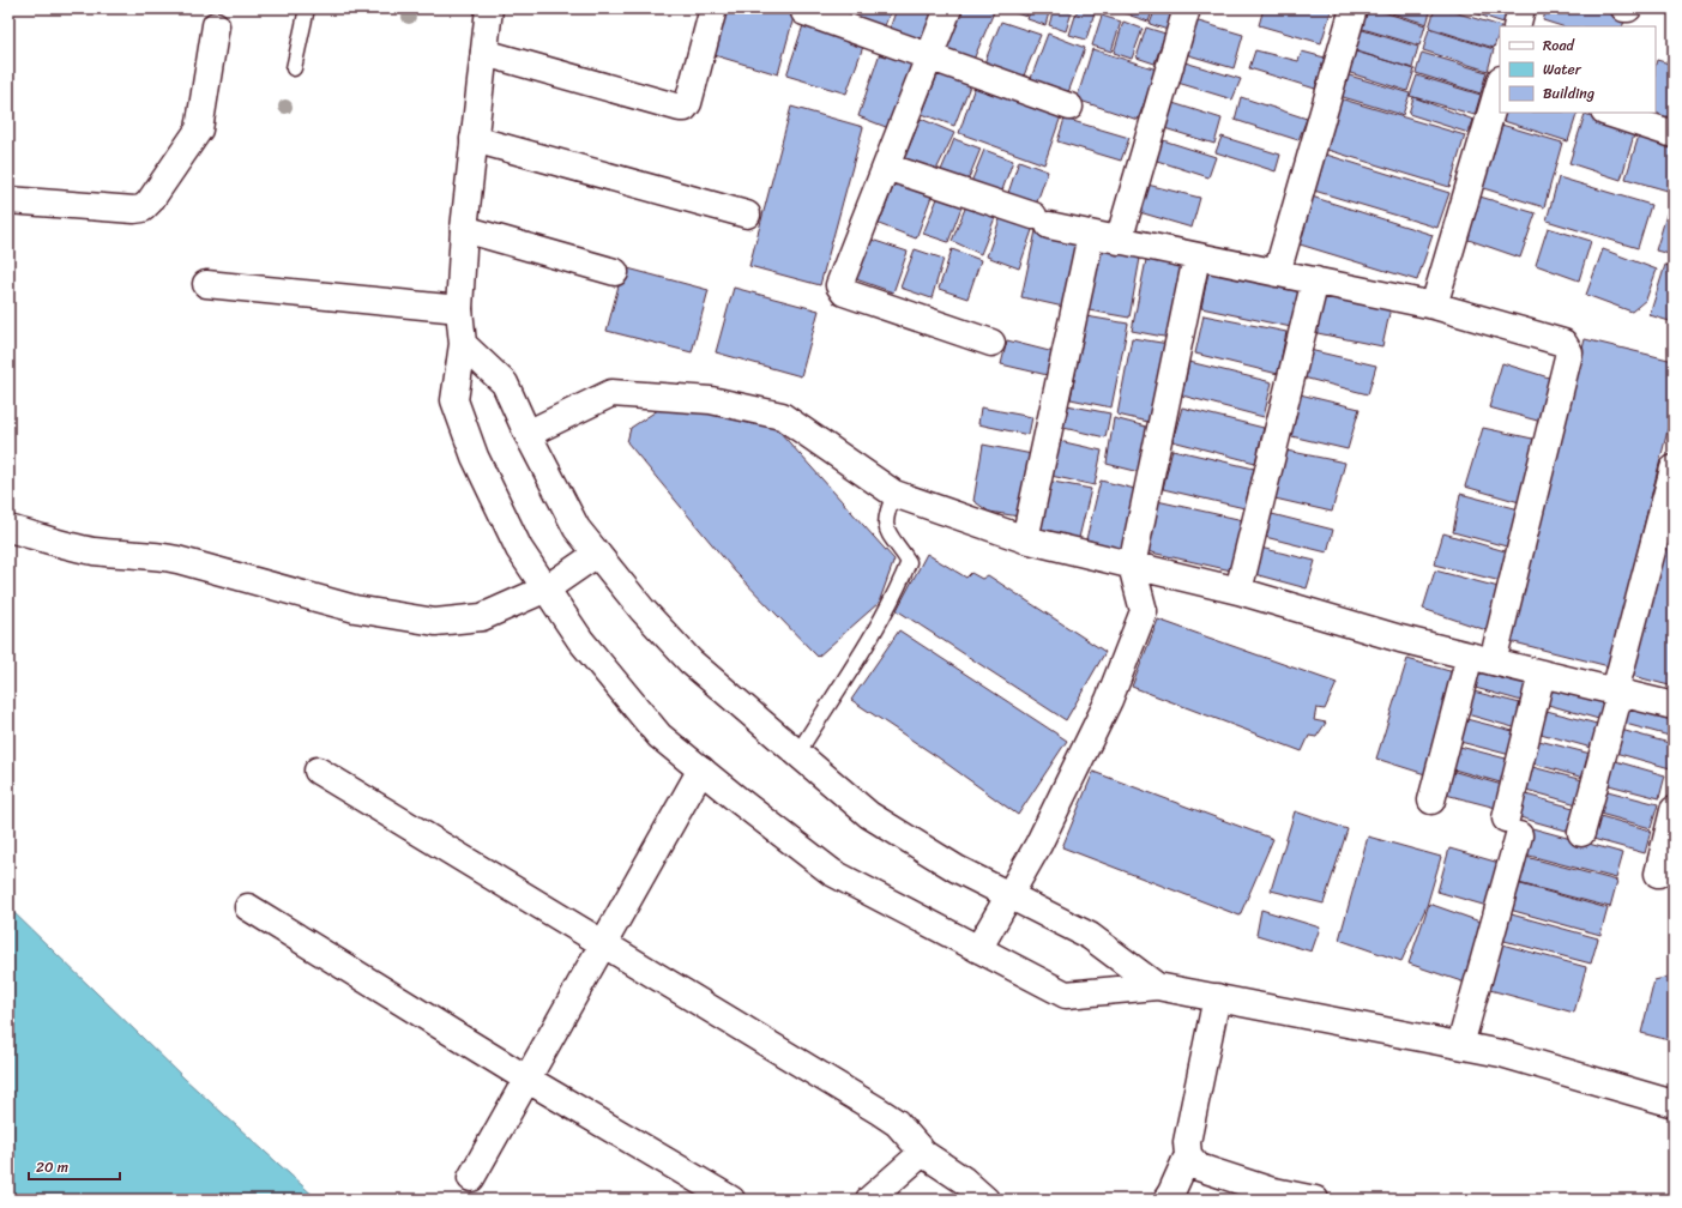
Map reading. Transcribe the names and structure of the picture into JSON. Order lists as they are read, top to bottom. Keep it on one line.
{"legend":["Road","Water","Building"],"scale_bar":"20 m"}
